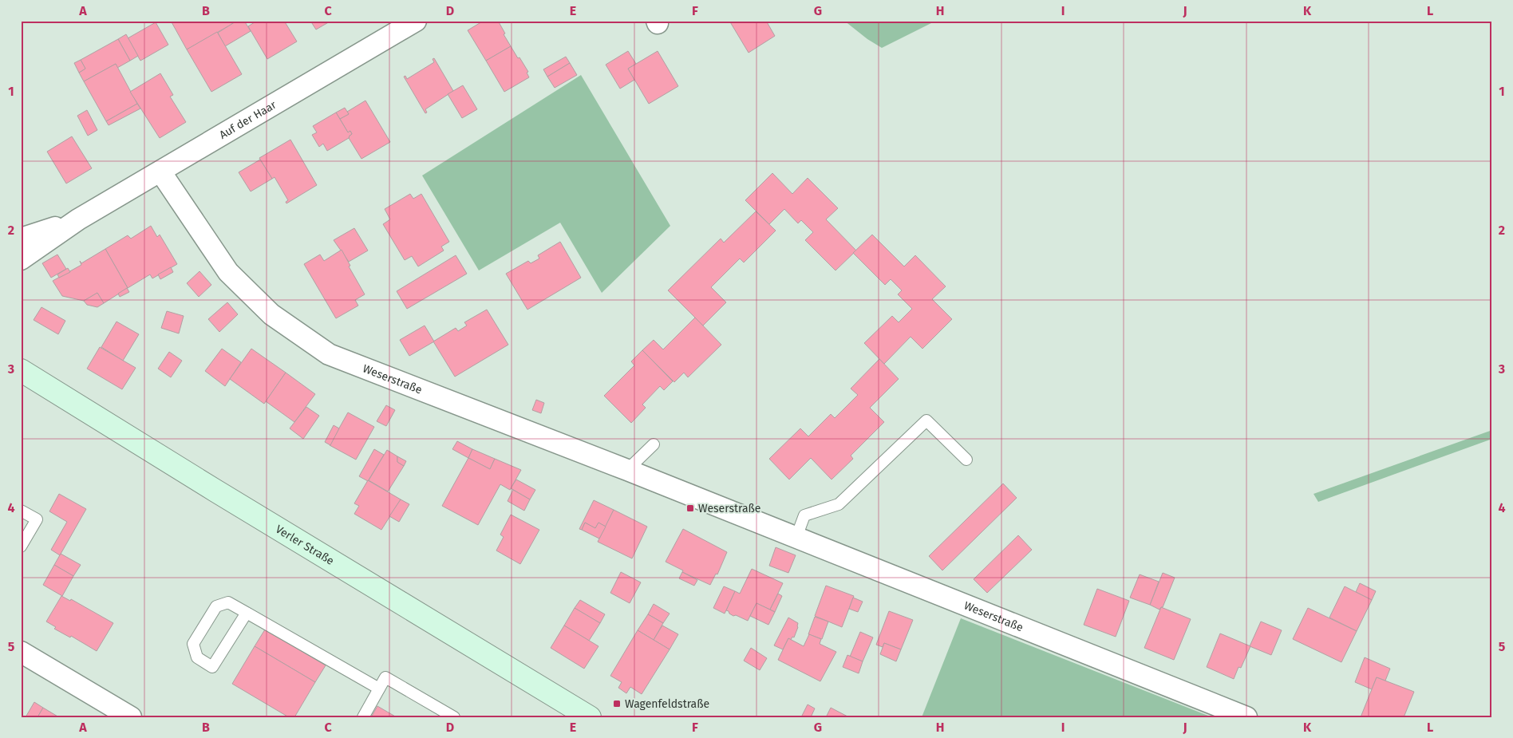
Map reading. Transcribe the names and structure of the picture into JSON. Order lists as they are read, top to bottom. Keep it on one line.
{"streets":{"main road":["Verler Straße"],"street":["Auf der Haar","Weserstraße"]},"crossings":[["Auf der Haar","Weserstraße"]],"places":{"transit":["Weserstraße","Wagenfeldstraße"]},"grid":{"columns":["A","B","C","D","E","F","G","H","I","J","K","L"],"rows":["1","2","3","4","5"]}}
